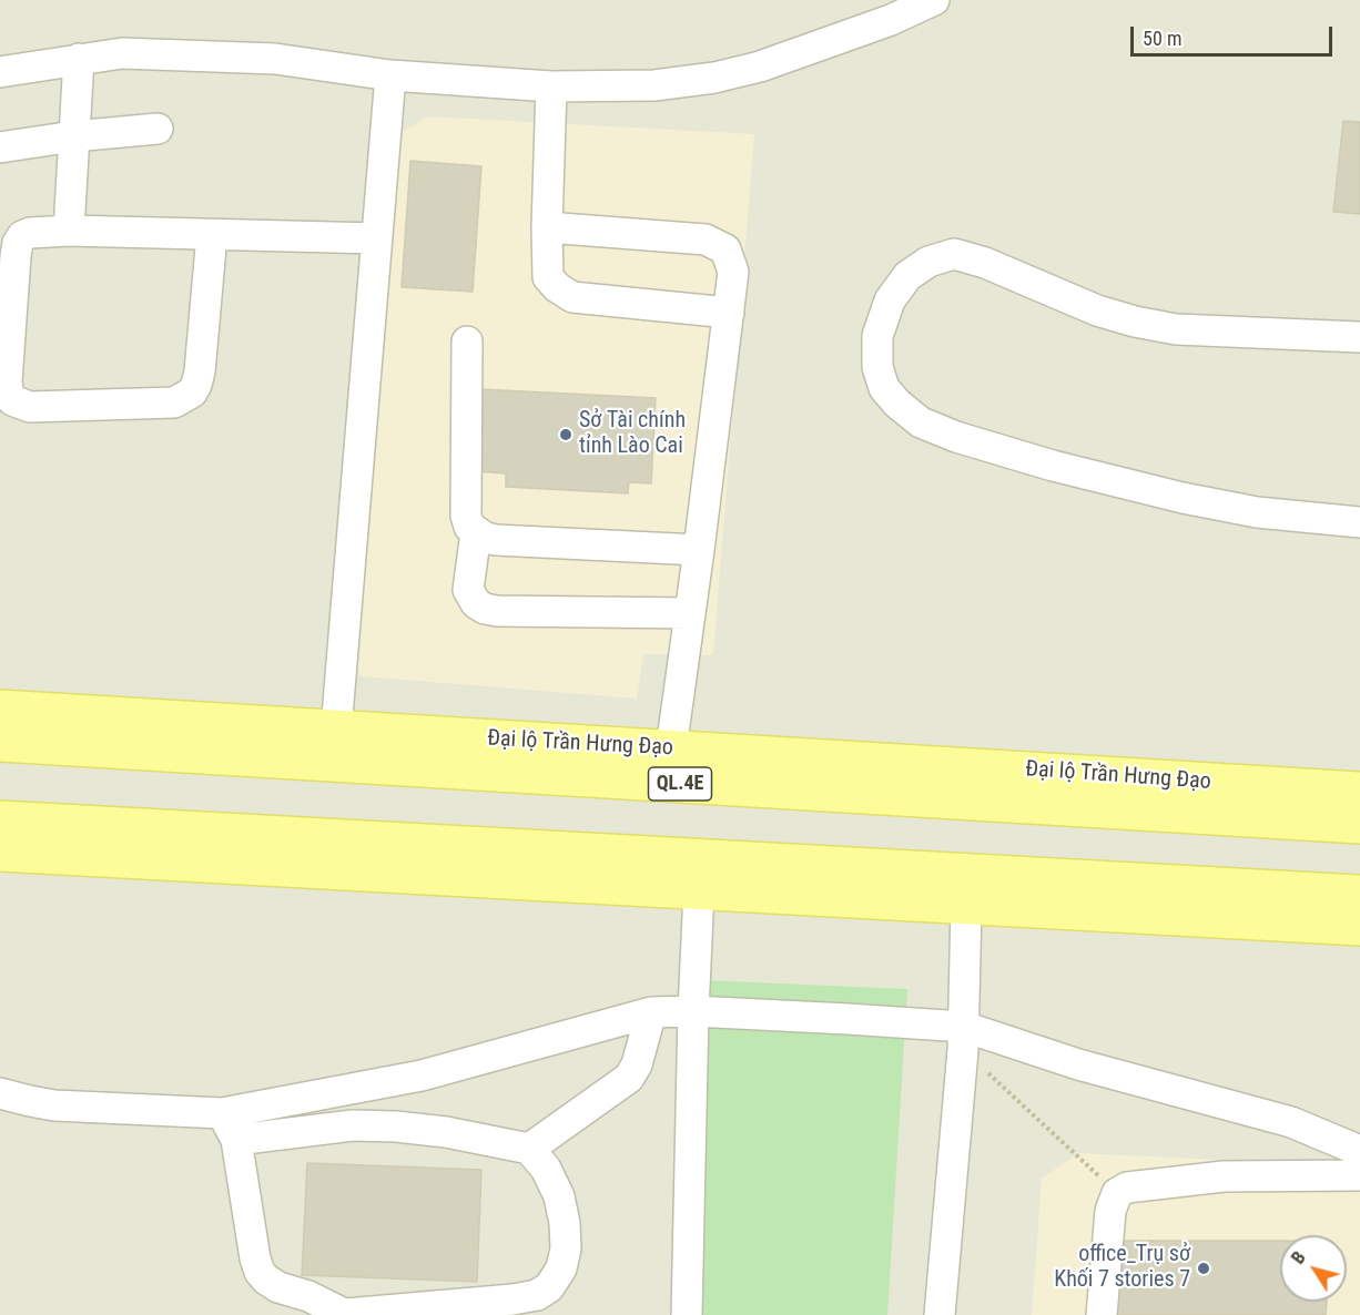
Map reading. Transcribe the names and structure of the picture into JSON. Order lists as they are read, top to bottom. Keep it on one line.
{"streets":{"main road":["Đại lộ Trần Hưng Đạo","QL.4E"]},"places":["Sở Tài chính tỉnh Lào Cai","office_Trụ sở Khối 7 stories 7"],"scale_bar":"50 m","north":"top left"}
